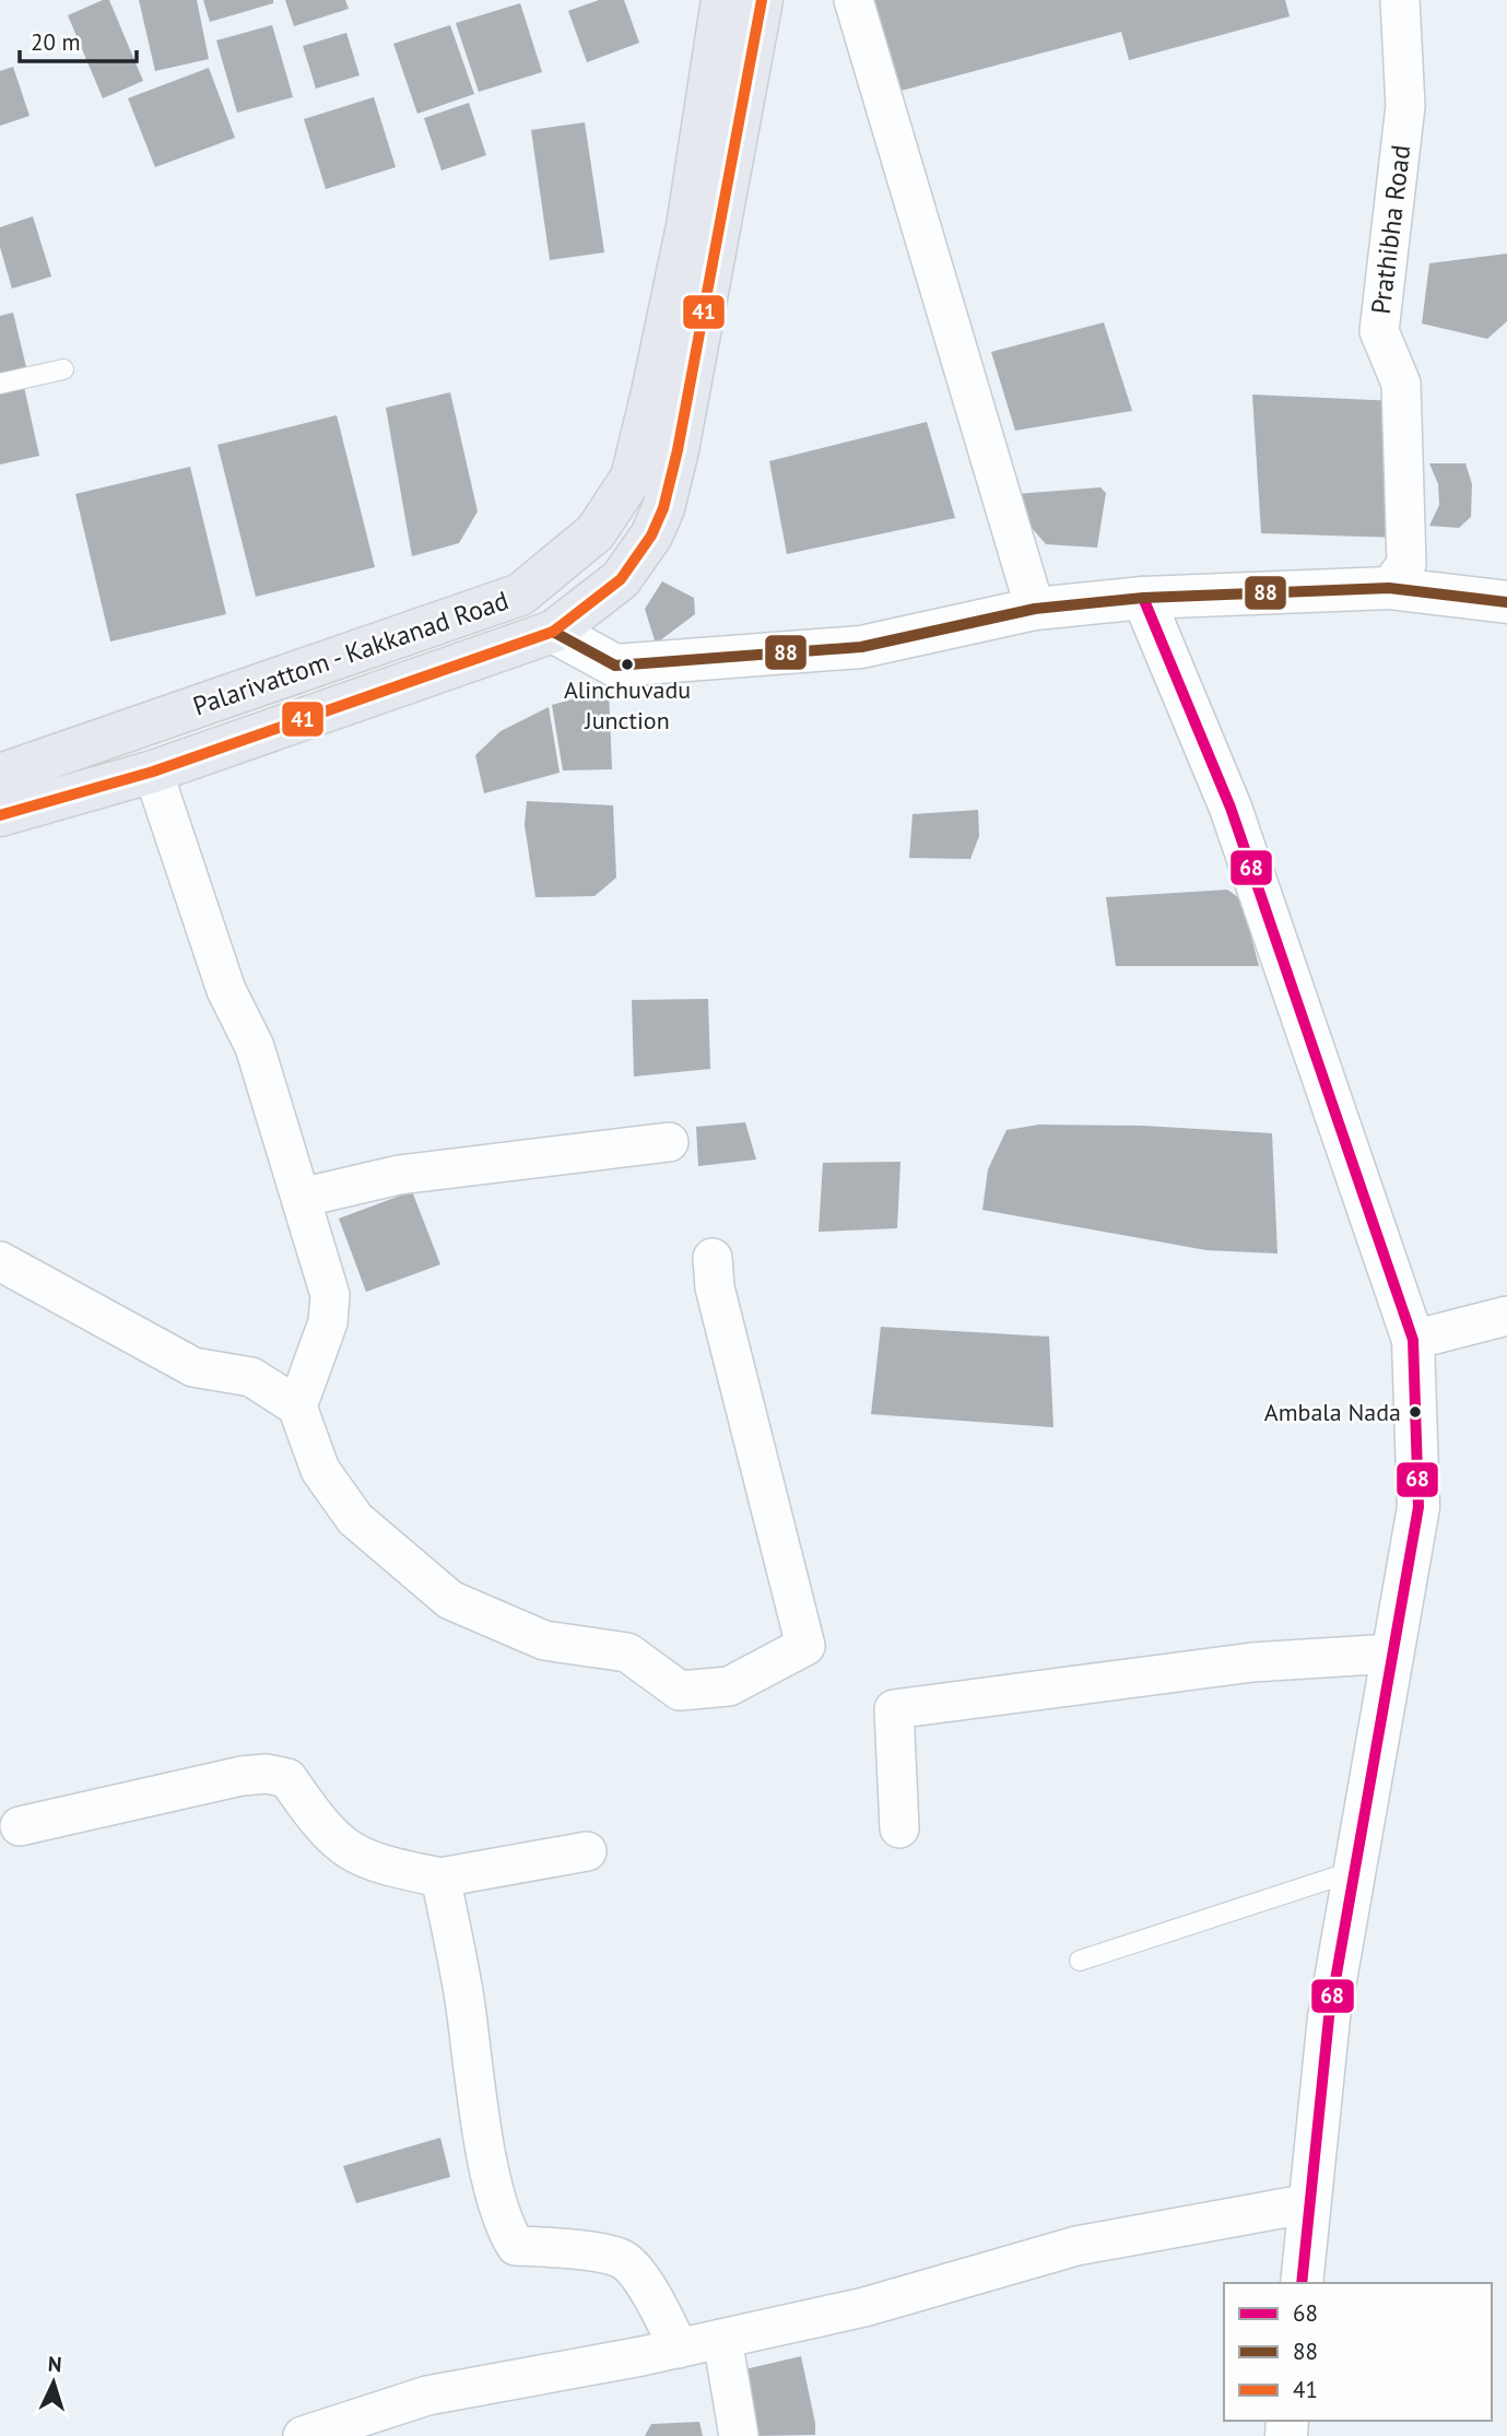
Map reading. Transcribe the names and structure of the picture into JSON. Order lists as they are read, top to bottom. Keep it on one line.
{"streets":{"main road":["Palarivattom - Kakkanad Road"],"street":["Prathibha Road"]},"places":["Alinchuvadu Junction","Ambala Nada"],"lines":["transit line 41","transit line 88","transit line 68"],"legend":["68","88","41"],"scale_bar":"20 m","north":"top"}
